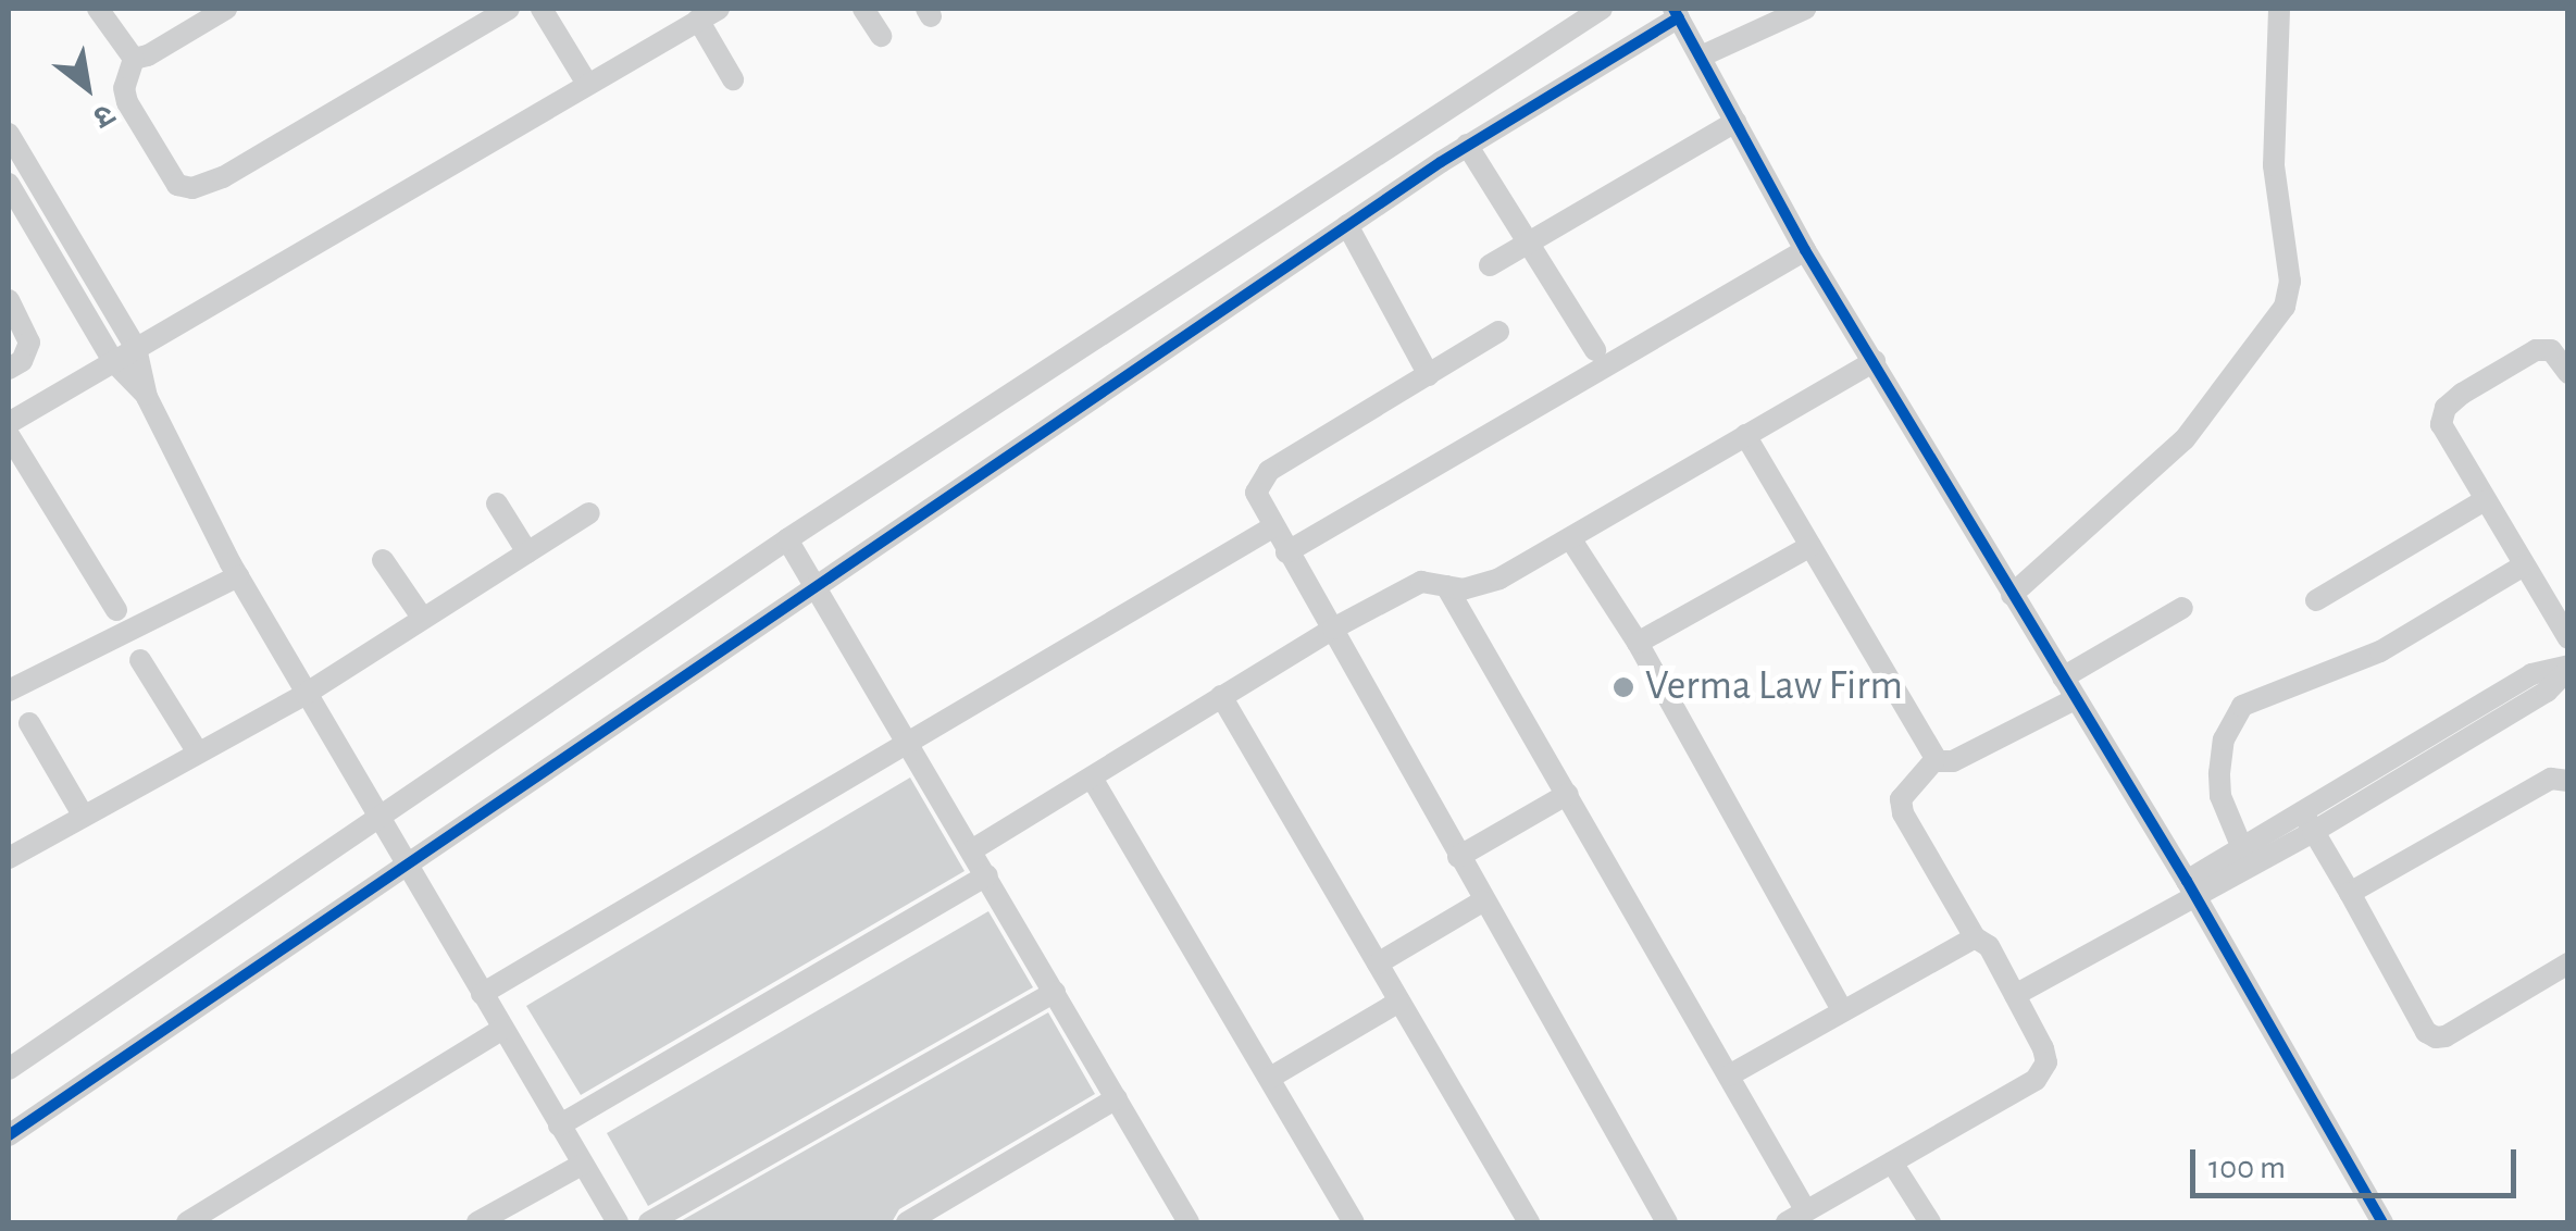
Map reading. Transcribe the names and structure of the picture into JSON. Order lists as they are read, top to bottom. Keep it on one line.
{"places":["Verma Law Firm"],"scale_bar":"100 m","north":"bottom right"}
